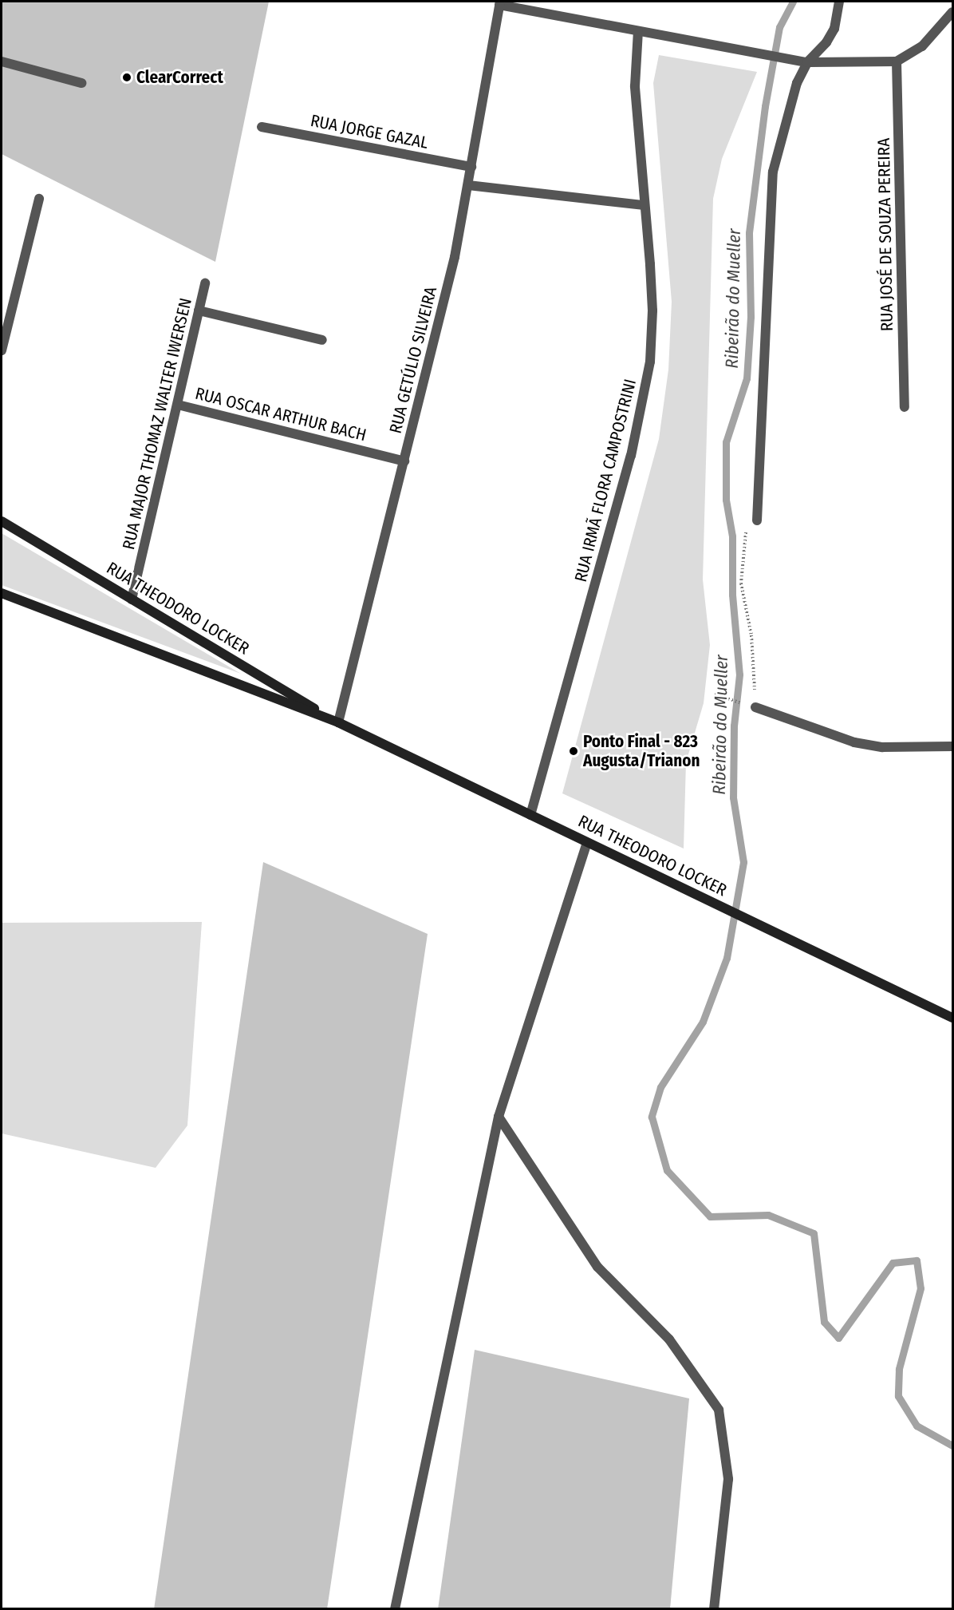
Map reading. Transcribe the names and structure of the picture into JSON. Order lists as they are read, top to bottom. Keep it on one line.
{"streets":{"main road":["RUA THEODORO LOCKER"],"street":["RUA JORGE GAZAL","RUA JOSÉ DE SOUZA PEREIRA","RUA GETÚLIO SILVEIRA","RUA OSCAR ARTHUR BACH","RUA MAJOR THOMAZ WALTER IWERSEN","RUA IRMÃ FLORA CAMPOSTRINI"]},"crossings":[["RUA JORGE GAZAL","RUA GETÚLIO SILVEIRA"],["RUA GETÚLIO SILVEIRA","RUA OSCAR ARTHUR BACH"],["RUA GETÚLIO SILVEIRA","RUA THEODORO LOCKER"],["RUA OSCAR ARTHUR BACH","RUA MAJOR THOMAZ WALTER IWERSEN"],["RUA MAJOR THOMAZ WALTER IWERSEN","RUA THEODORO LOCKER"],["RUA IRMÃ FLORA CAMPOSTRINI","RUA THEODORO LOCKER"]],"water":["Ribeirão do Mueller"],"places":["ClearCorrect","Ponto Final - 823 Augusta/Trianon"]}
